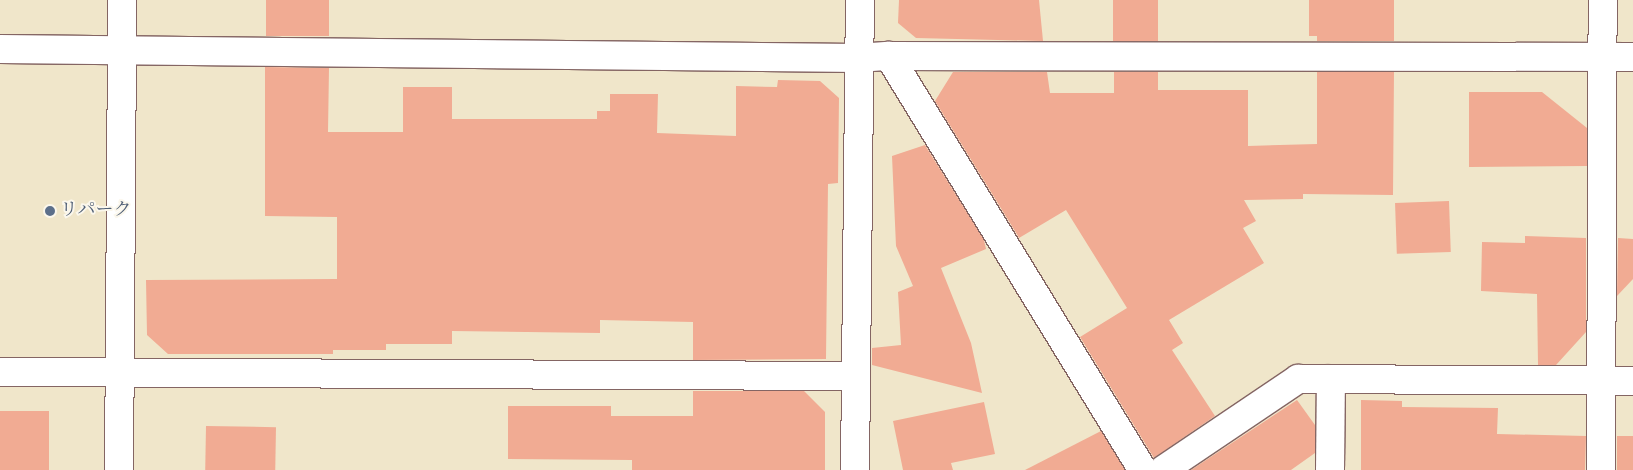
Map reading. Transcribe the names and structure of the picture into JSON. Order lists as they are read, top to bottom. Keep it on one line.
{"places":["リパーク"]}
